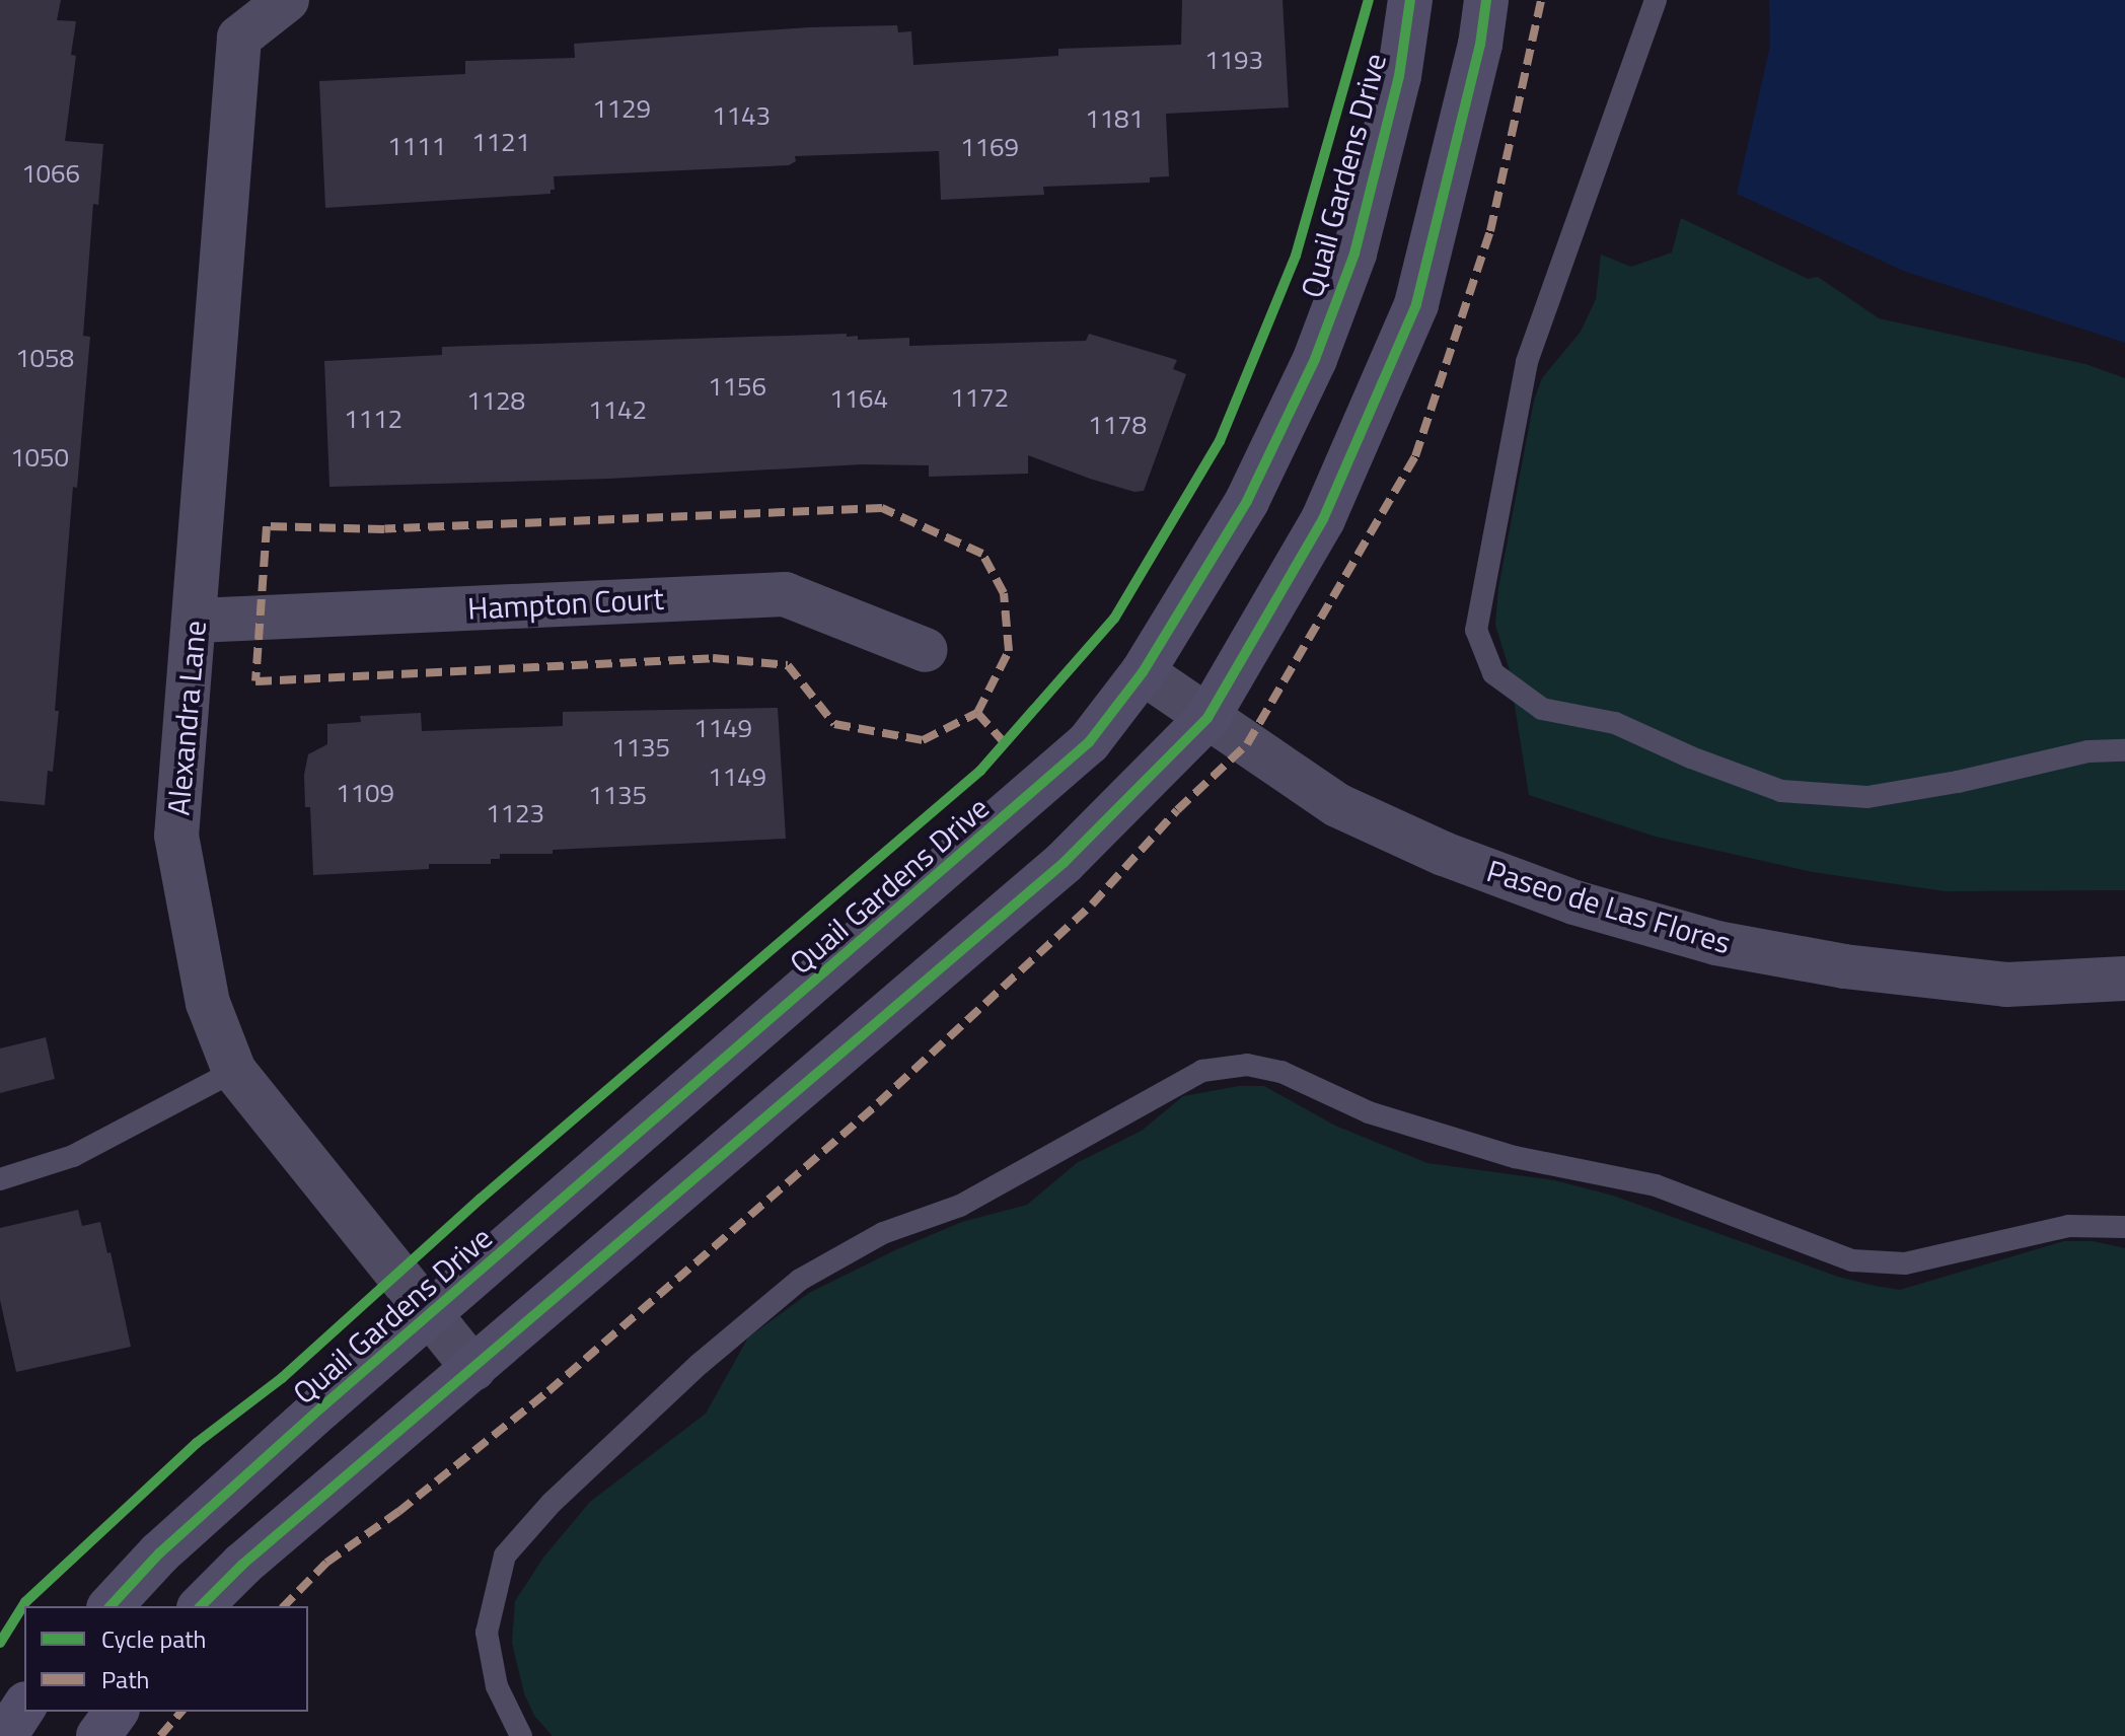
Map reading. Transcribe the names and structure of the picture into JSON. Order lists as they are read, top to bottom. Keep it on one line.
{"streets":{"main road":["Quail Gardens Drive"],"street":["Hampton Court","Alexandra Lane","Paseo de Las Flores"]},"crossings":[["Quail Gardens Drive","Alexandra Lane"],["Quail Gardens Drive","Paseo de Las Flores"],["Hampton Court","Alexandra Lane"]],"house_numbers":["1193","1129","1143","1181","1121","1111","1169","1066","1058","1156","1172","1164","1128","1142","1112","1178","1050","1149","1135","1149","1109","1135","1123"],"legend":["Cycle path","Path"]}
